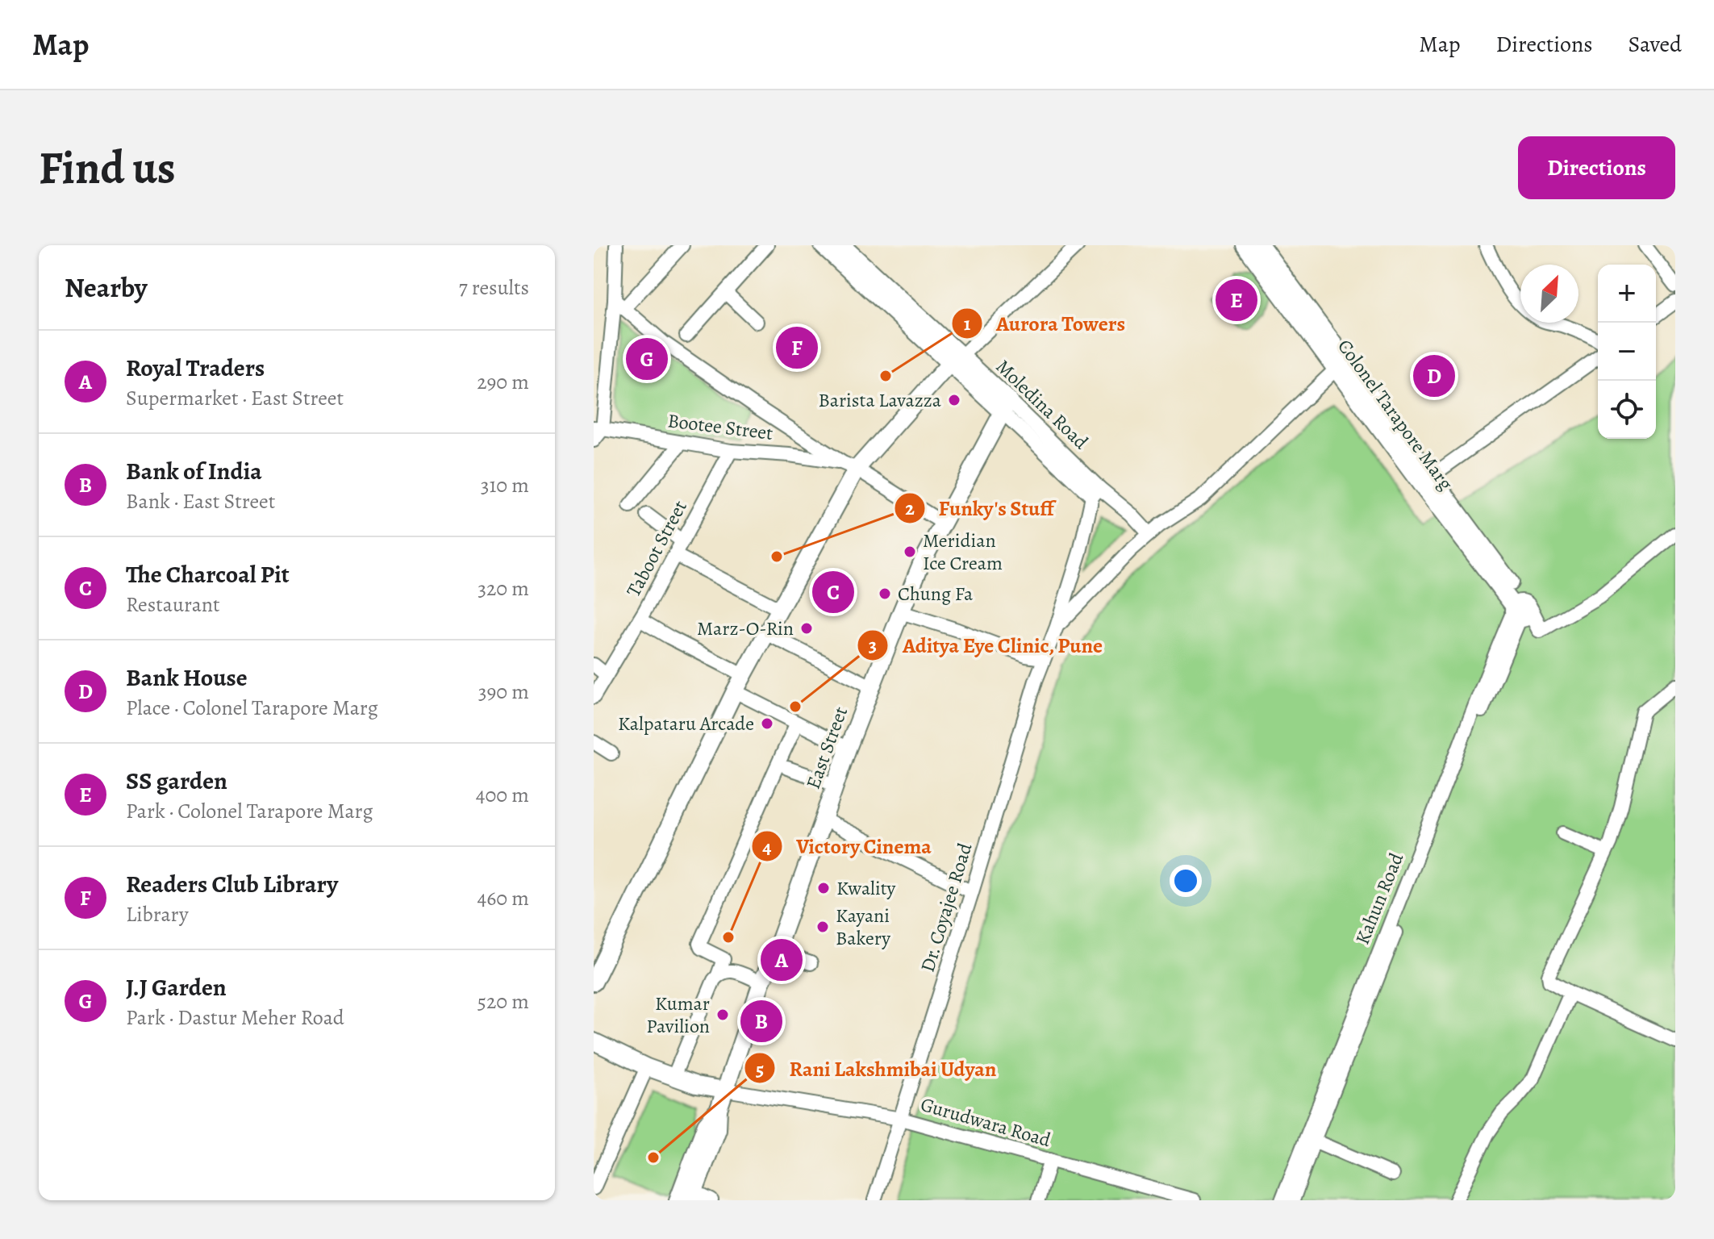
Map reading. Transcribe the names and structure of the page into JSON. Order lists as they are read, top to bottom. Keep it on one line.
{"streets":{"main road":["Moledina Road","Colonel Tarapore Marg","East Street"],"street":["Bootee Street","Taboot Street","Kahun Road","Dr. Coyajee Road","Gurudwara Road"]},"crossings":[["Moledina Road","East Street"],["Colonel Tarapore Marg","Kahun Road"],["Bootee Street","Taboot Street"],["East Street","Gurudwara Road"],["Dr. Coyajee Road","Gurudwara Road"]],"places":["Aurora Towers","Barista Lavazza","Meridian Ice Cream","Funky's Stuff","Chung Fa","Marz-O-Rin","Aditya Eye Clinic, Pune","Kalpataru Arcade","Kwality","Kayani Bakery","Victory Cinema","Kumar Pavilion","Rani Lakshmibai Udyan"],"north":"top right","page":{"header":"Map","nav":["Map","Directions","Saved"],"buttons":"Directions","title":"Find us","heading":["Nearby","7 results"],"map_buttons":["+","−"],"pins":["E","F","G","D","C","A","B"],"list":[{"mark":"A","name":"Royal Traders","note":"Supermarket · East Street","value":"290 m"},{"mark":"B","name":"Bank of India","note":"Bank · East Street","value":"310 m"},{"mark":"C","name":"The Charcoal Pit","note":"Restaurant","value":"320 m"},{"mark":"D","name":"Bank House","note":"Place · Colonel Tarapore Marg","value":"390 m"},{"mark":"E","name":"SS garden","note":"Park · Colonel Tarapore Marg","value":"400 m"},{"mark":"F","name":"Readers Club Library","note":"Library","value":"460 m"},{"mark":"G","name":"J.J Garden","note":"Park · Dastur Meher Road","value":"520 m"}]}}
